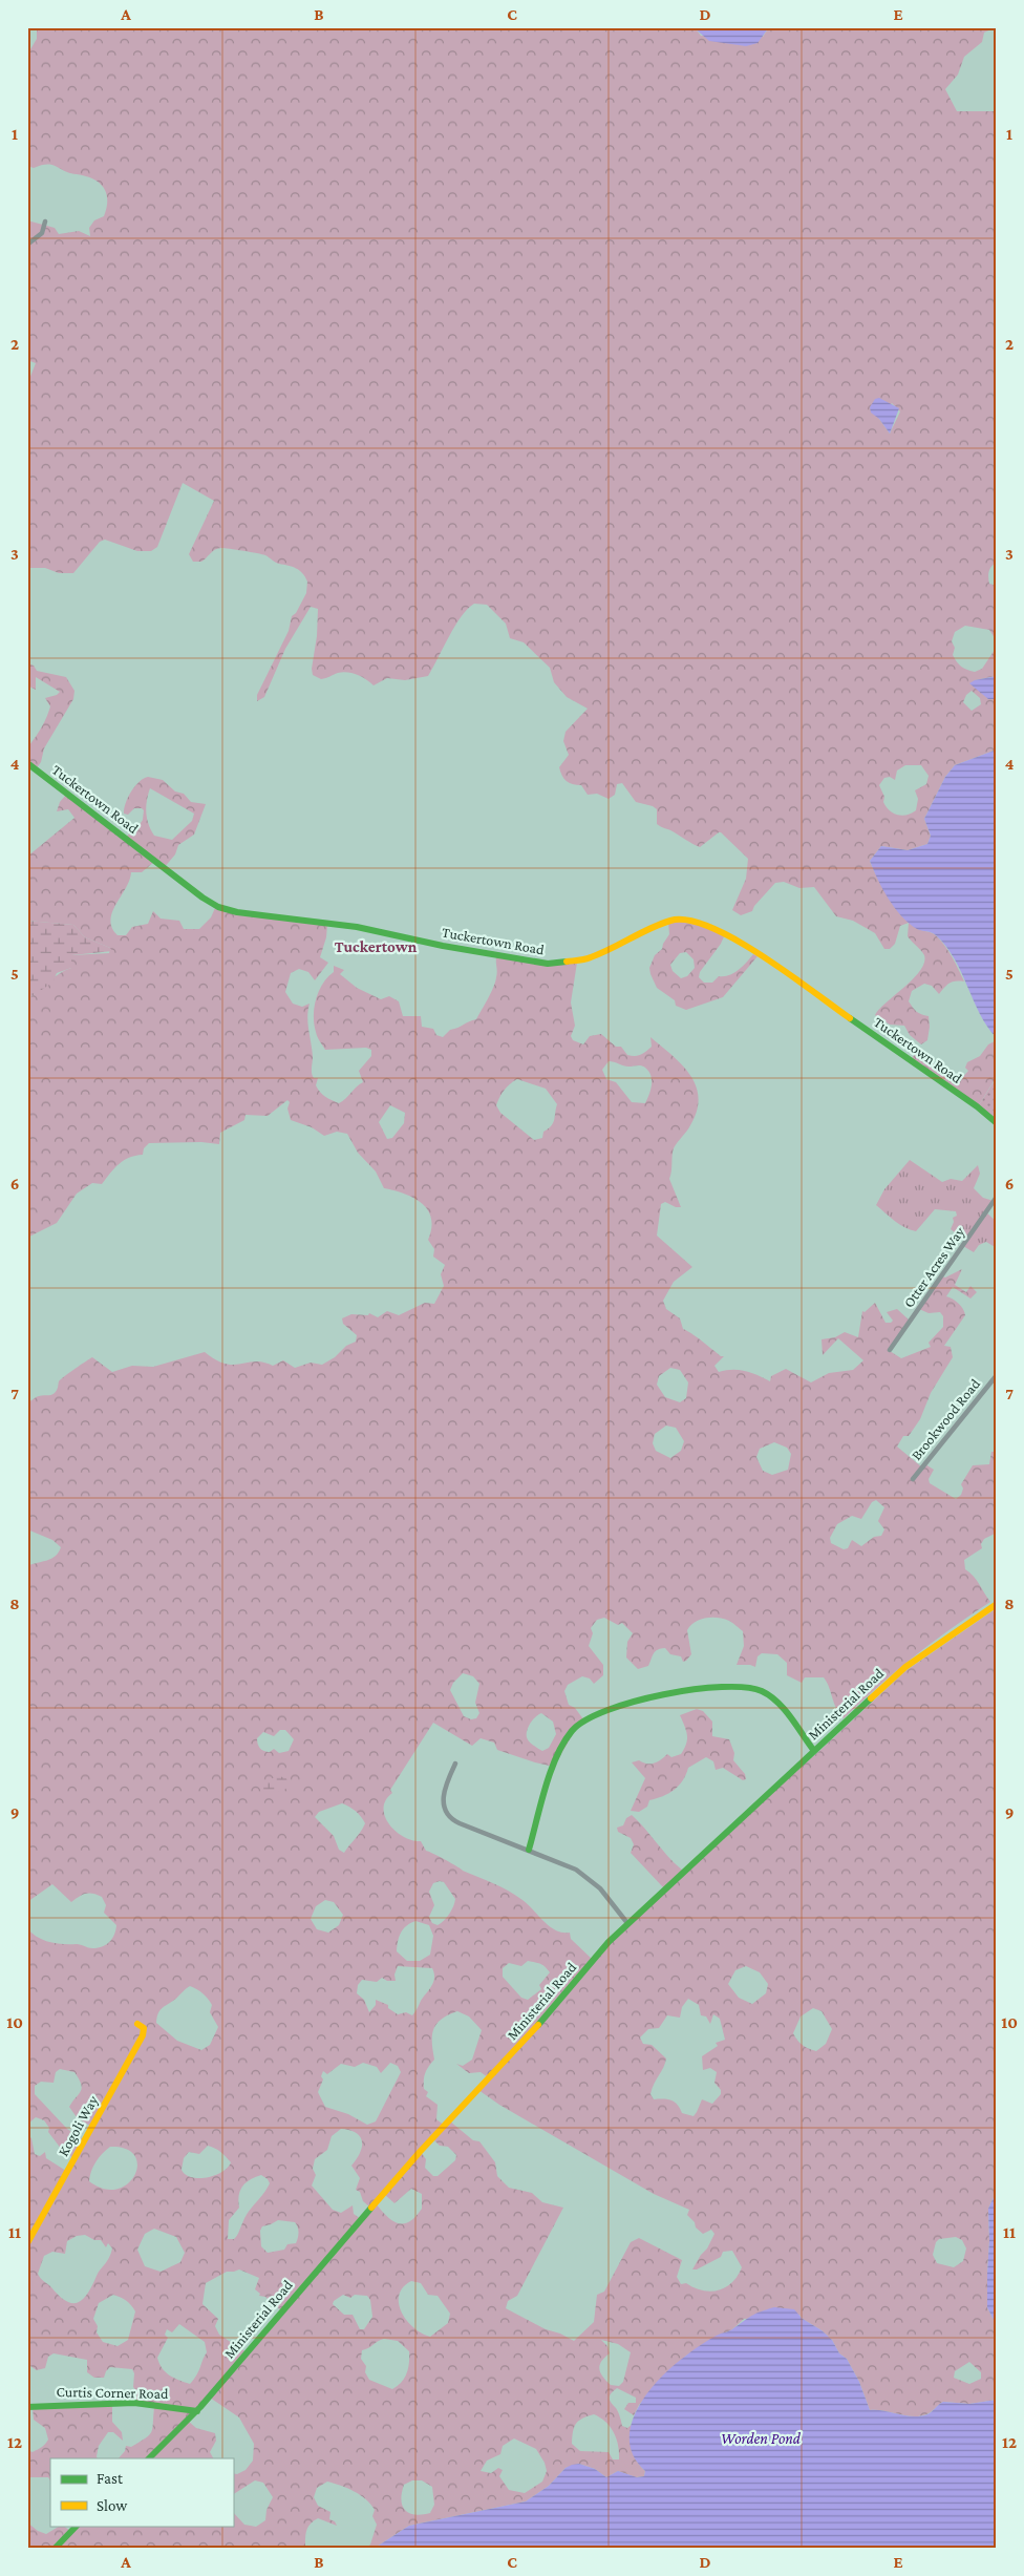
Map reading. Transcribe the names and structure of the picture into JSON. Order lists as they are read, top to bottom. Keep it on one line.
{"streets":{"street":["Tuckertown Road","Otter Acres Way","Brookwood Road","Ministerial Road","Kogoli Way","Curtis Corner Road"]},"crossings":[["Ministerial Road","Curtis Corner Road"]],"districts":["Tuckertown"],"water":["Worden Pond"],"legend":["Fast","Slow"],"grid":{"columns":["A","B","C","D","E"],"rows":["1","2","3","4","5","6","7","8","9","10","11","12"]}}
